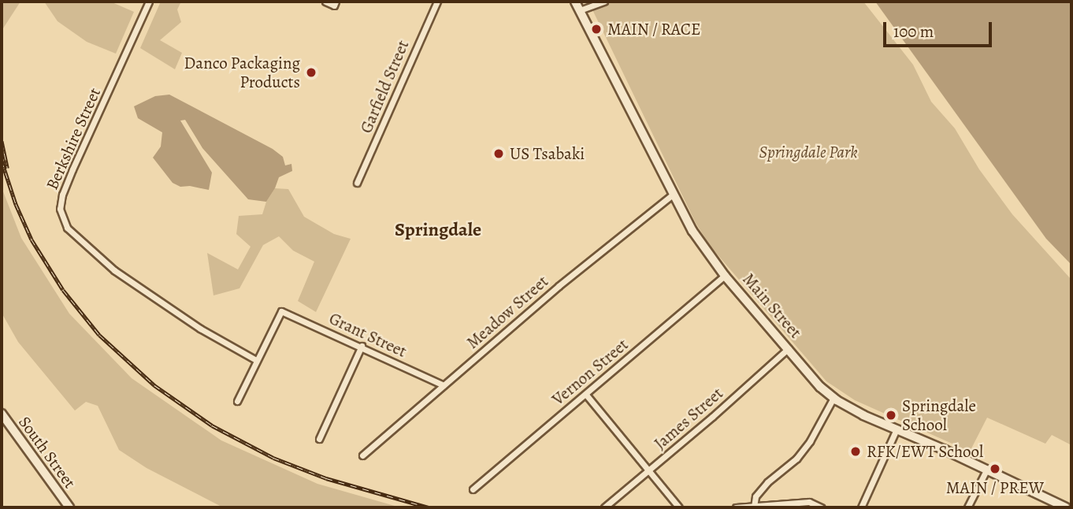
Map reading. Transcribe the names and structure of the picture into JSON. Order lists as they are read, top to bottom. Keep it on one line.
{"streets":{"main road":["Main Street","South Street"],"street":["Garfield Street","Berkshire Street","Meadow Street","Grant Street","Vernon Street","James Street"]},"crossings":[["Berkshire Street","Grant Street"],["Main Street","Meadow Street"],["Main Street","Vernon Street"],["Main Street","James Street"],["Meadow Street","Grant Street"]],"districts":["Springdale"],"parks":["Springdale Park"],"places":["MAIN / RACE","Danco Packaging Products","US Tsabaki","Springdale School","RFK/EWT School","MAIN / PREW"],"scale_bar":"100 m"}
